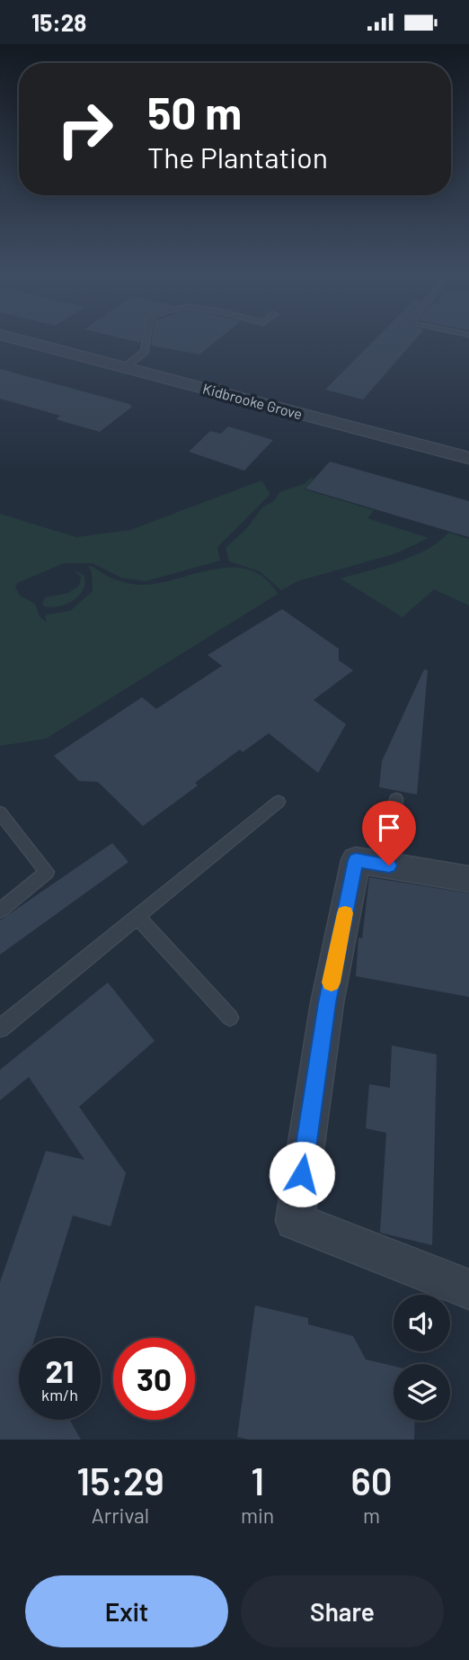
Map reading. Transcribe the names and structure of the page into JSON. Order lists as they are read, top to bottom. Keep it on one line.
{"streets":{"street":["Kidbrooke Grove"]},"page":{"status":"15:28","turn":["50 m","The Plantation"],"speed":"21 km/h","limit":"30","eta":["15:29","Arrival","1","min","60","m"],"buttons":["Exit","Share"]}}
